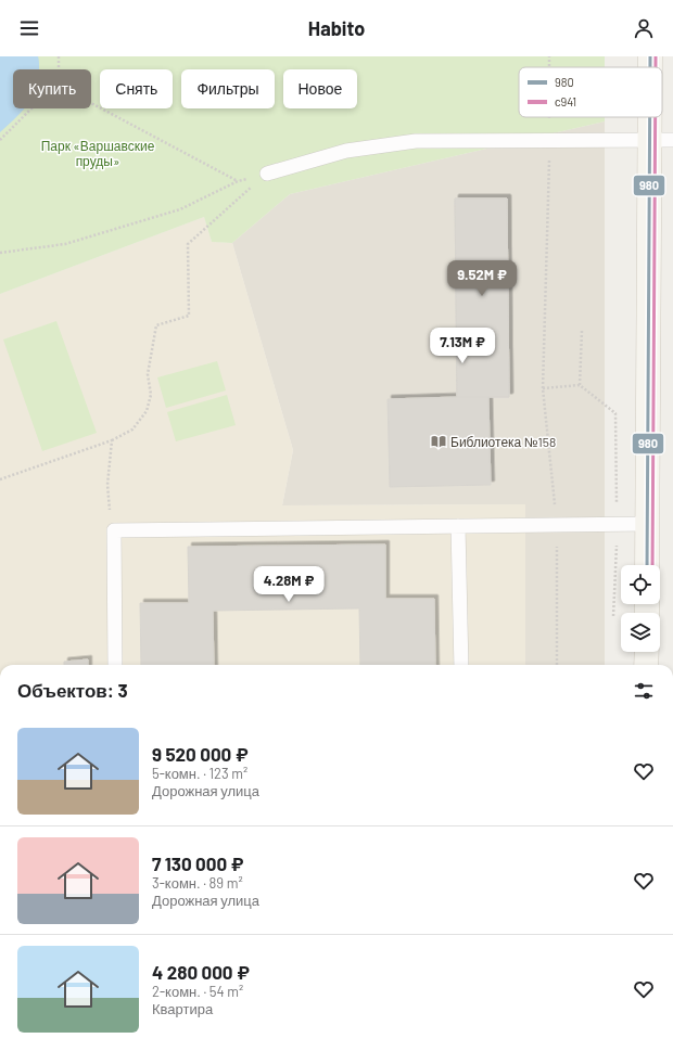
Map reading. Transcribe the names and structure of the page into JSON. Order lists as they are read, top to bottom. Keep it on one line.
{"parks":["Парк «Варшавские пруды»"],"places":{"library":["Библиотека №158"]},"lines":["transit line 980","transit line с941"],"legend":["980","с941"],"page":{"header":"Habito","chip":["Купить","Снять","Фильтры","Новое"],"price":["9.52M ₽","7.13M ₽","4.28M ₽"],"heading":"Объектов: 3","list":[{"name":"9 520 000 ₽","note":"5-комн. · 123 m² · Дорожная улица"},{"name":"7 130 000 ₽","note":"3-комн. · 89 m² · Дорожная улица"},{"name":"4 280 000 ₽","note":"2-комн. · 54 m² · Квартира"}]}}
